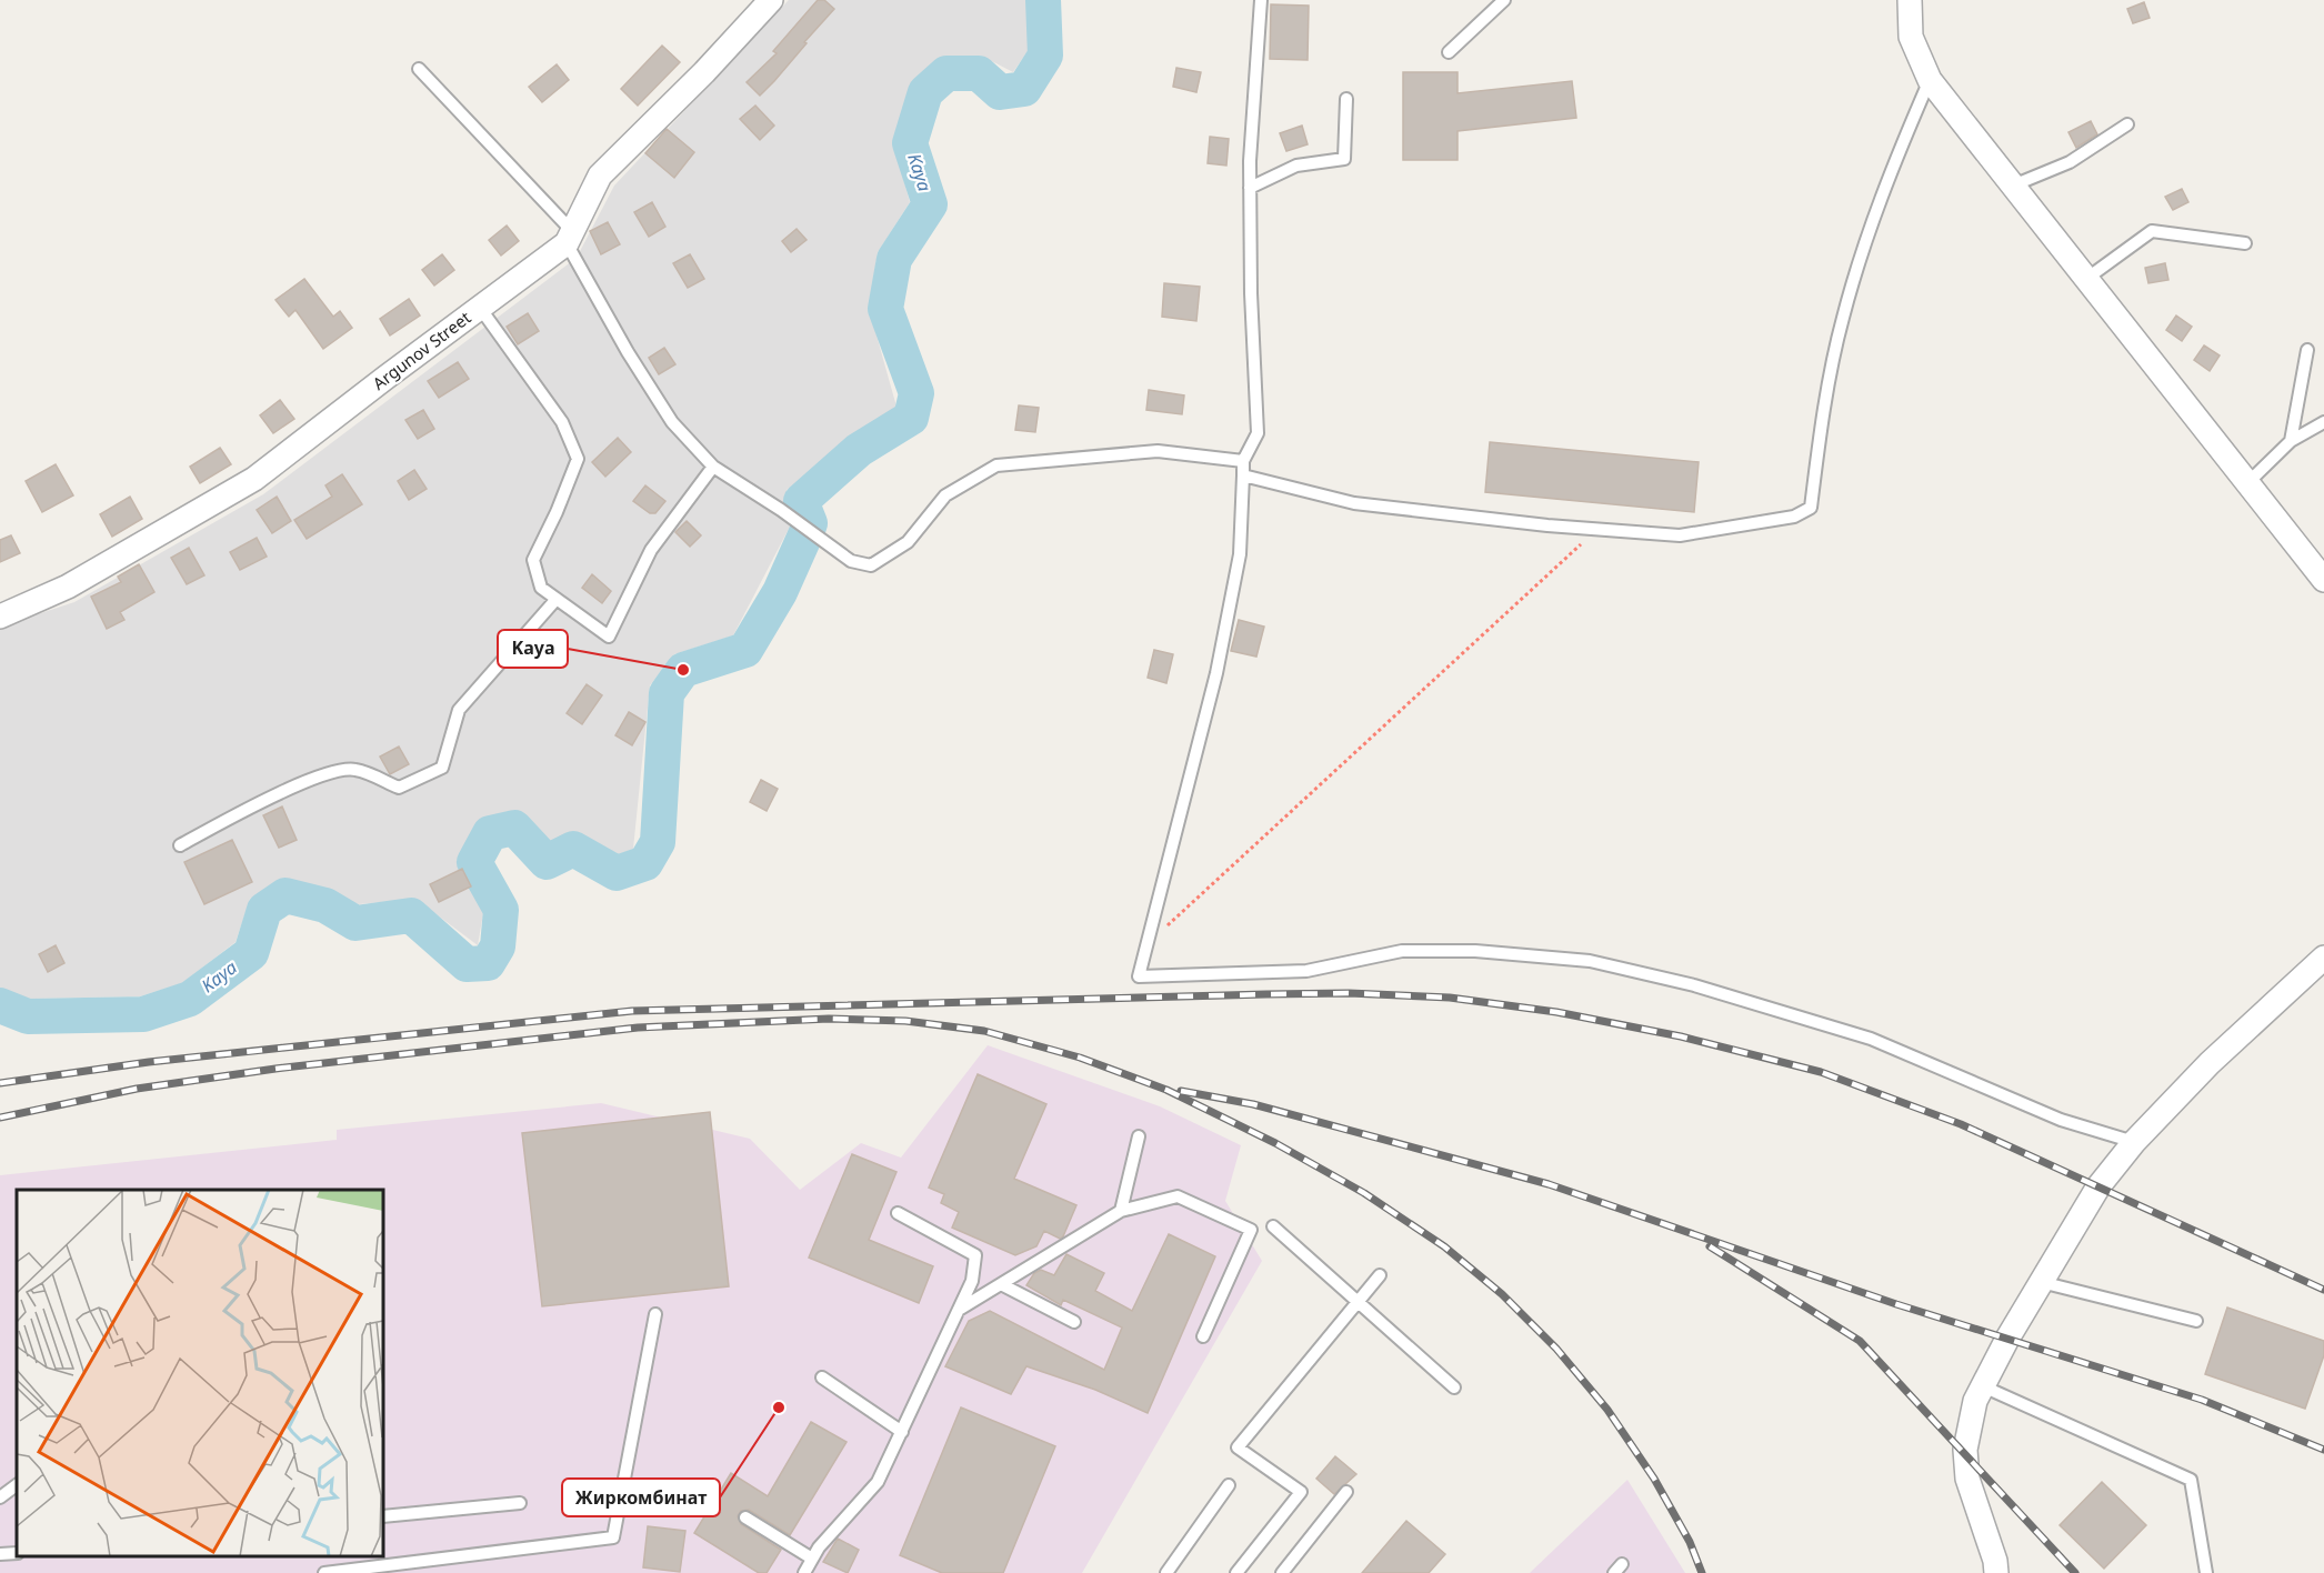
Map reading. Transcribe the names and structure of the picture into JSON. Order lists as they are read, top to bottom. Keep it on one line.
{"streets":{"street":["Argunov Street"]},"water":["Kaya"],"places":["Kaya","Жиркомбинат"]}
